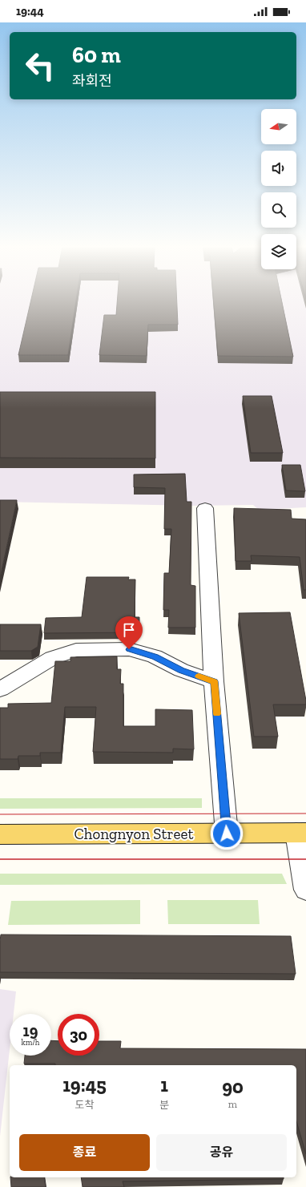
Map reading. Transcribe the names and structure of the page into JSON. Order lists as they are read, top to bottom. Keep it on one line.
{"streets":{"main road":["Chongnyon Street"]},"north":"left","page":{"status":"19:44","turn":["60 m","좌회전"],"speed":"19 km/h","limit":"30","eta":["19:45","도착","1","분","90","m"],"buttons":["종료","공유"]}}
